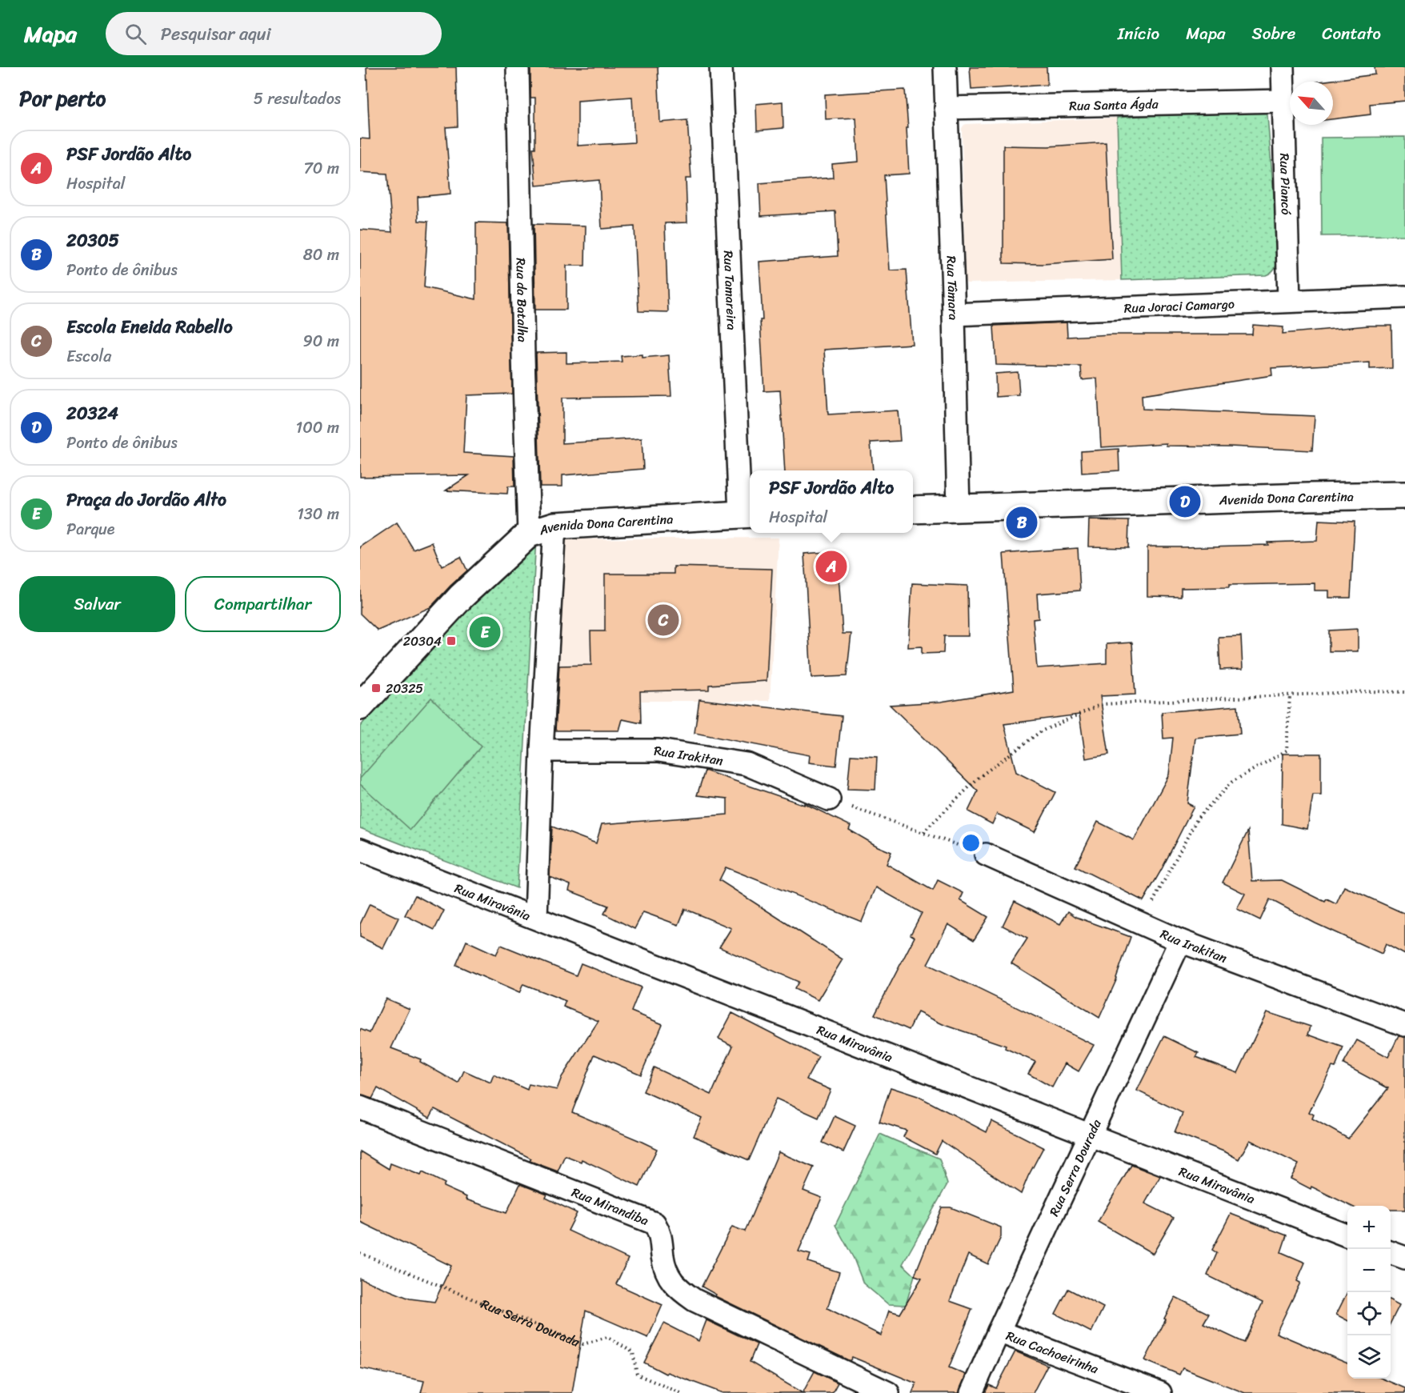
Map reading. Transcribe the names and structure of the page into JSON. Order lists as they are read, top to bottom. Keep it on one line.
{"streets":{"street":["Rua Santa Ágda","Rua Piancó","Rua Tâmara","Rua Tamareira","Rua da Batalha","Rua Joraci Camargo","Avenida Dona Carentina","Rua Irakitan","Rua Miravânia","Rua Serra Dourada","Rua Mirandiba","Rua Cachoeirinha"]},"crossings":[["Rua Santa Ágda","Rua Piancó"],["Rua Santa Ágda","Rua Tâmara"],["Rua Piancó","Rua Joraci Camargo"],["Rua Tâmara","Rua Joraci Camargo"],["Rua Tâmara","Avenida Dona Carentina"],["Rua Tamareira","Avenida Dona Carentina"],["Rua da Batalha","Avenida Dona Carentina"],["Rua Irakitan","Rua Serra Dourada"],["Rua Miravânia","Rua Serra Dourada"],["Rua Serra Dourada","Rua Cachoeirinha"]],"places":{"transit":["20304","20325"]},"north":"top left","page":{"header":"Mapa","search":"Pesquisar aqui","nav":["Início","Mapa","Sobre","Contato"],"heading":["Por perto","5 resultados"],"list":[{"mark":"A","name":"PSF Jordão Alto","note":"Hospital","value":"70 m"},{"mark":"B","name":"20305","note":"Ponto de ônibus","value":"80 m"},{"mark":"C","name":"Escola Eneida Rabello","note":"Escola","value":"90 m"},{"mark":"D","name":"20324","note":"Ponto de ônibus","value":"100 m"},{"mark":"E","name":"Praça do Jordão Alto","note":"Parque","value":"130 m"}],"popup":["PSF Jordão Alto","Hospital"],"pins":["D","B","A","C","E"],"buttons":["Salvar","Compartilhar"],"map_buttons":["+","−"]}}
